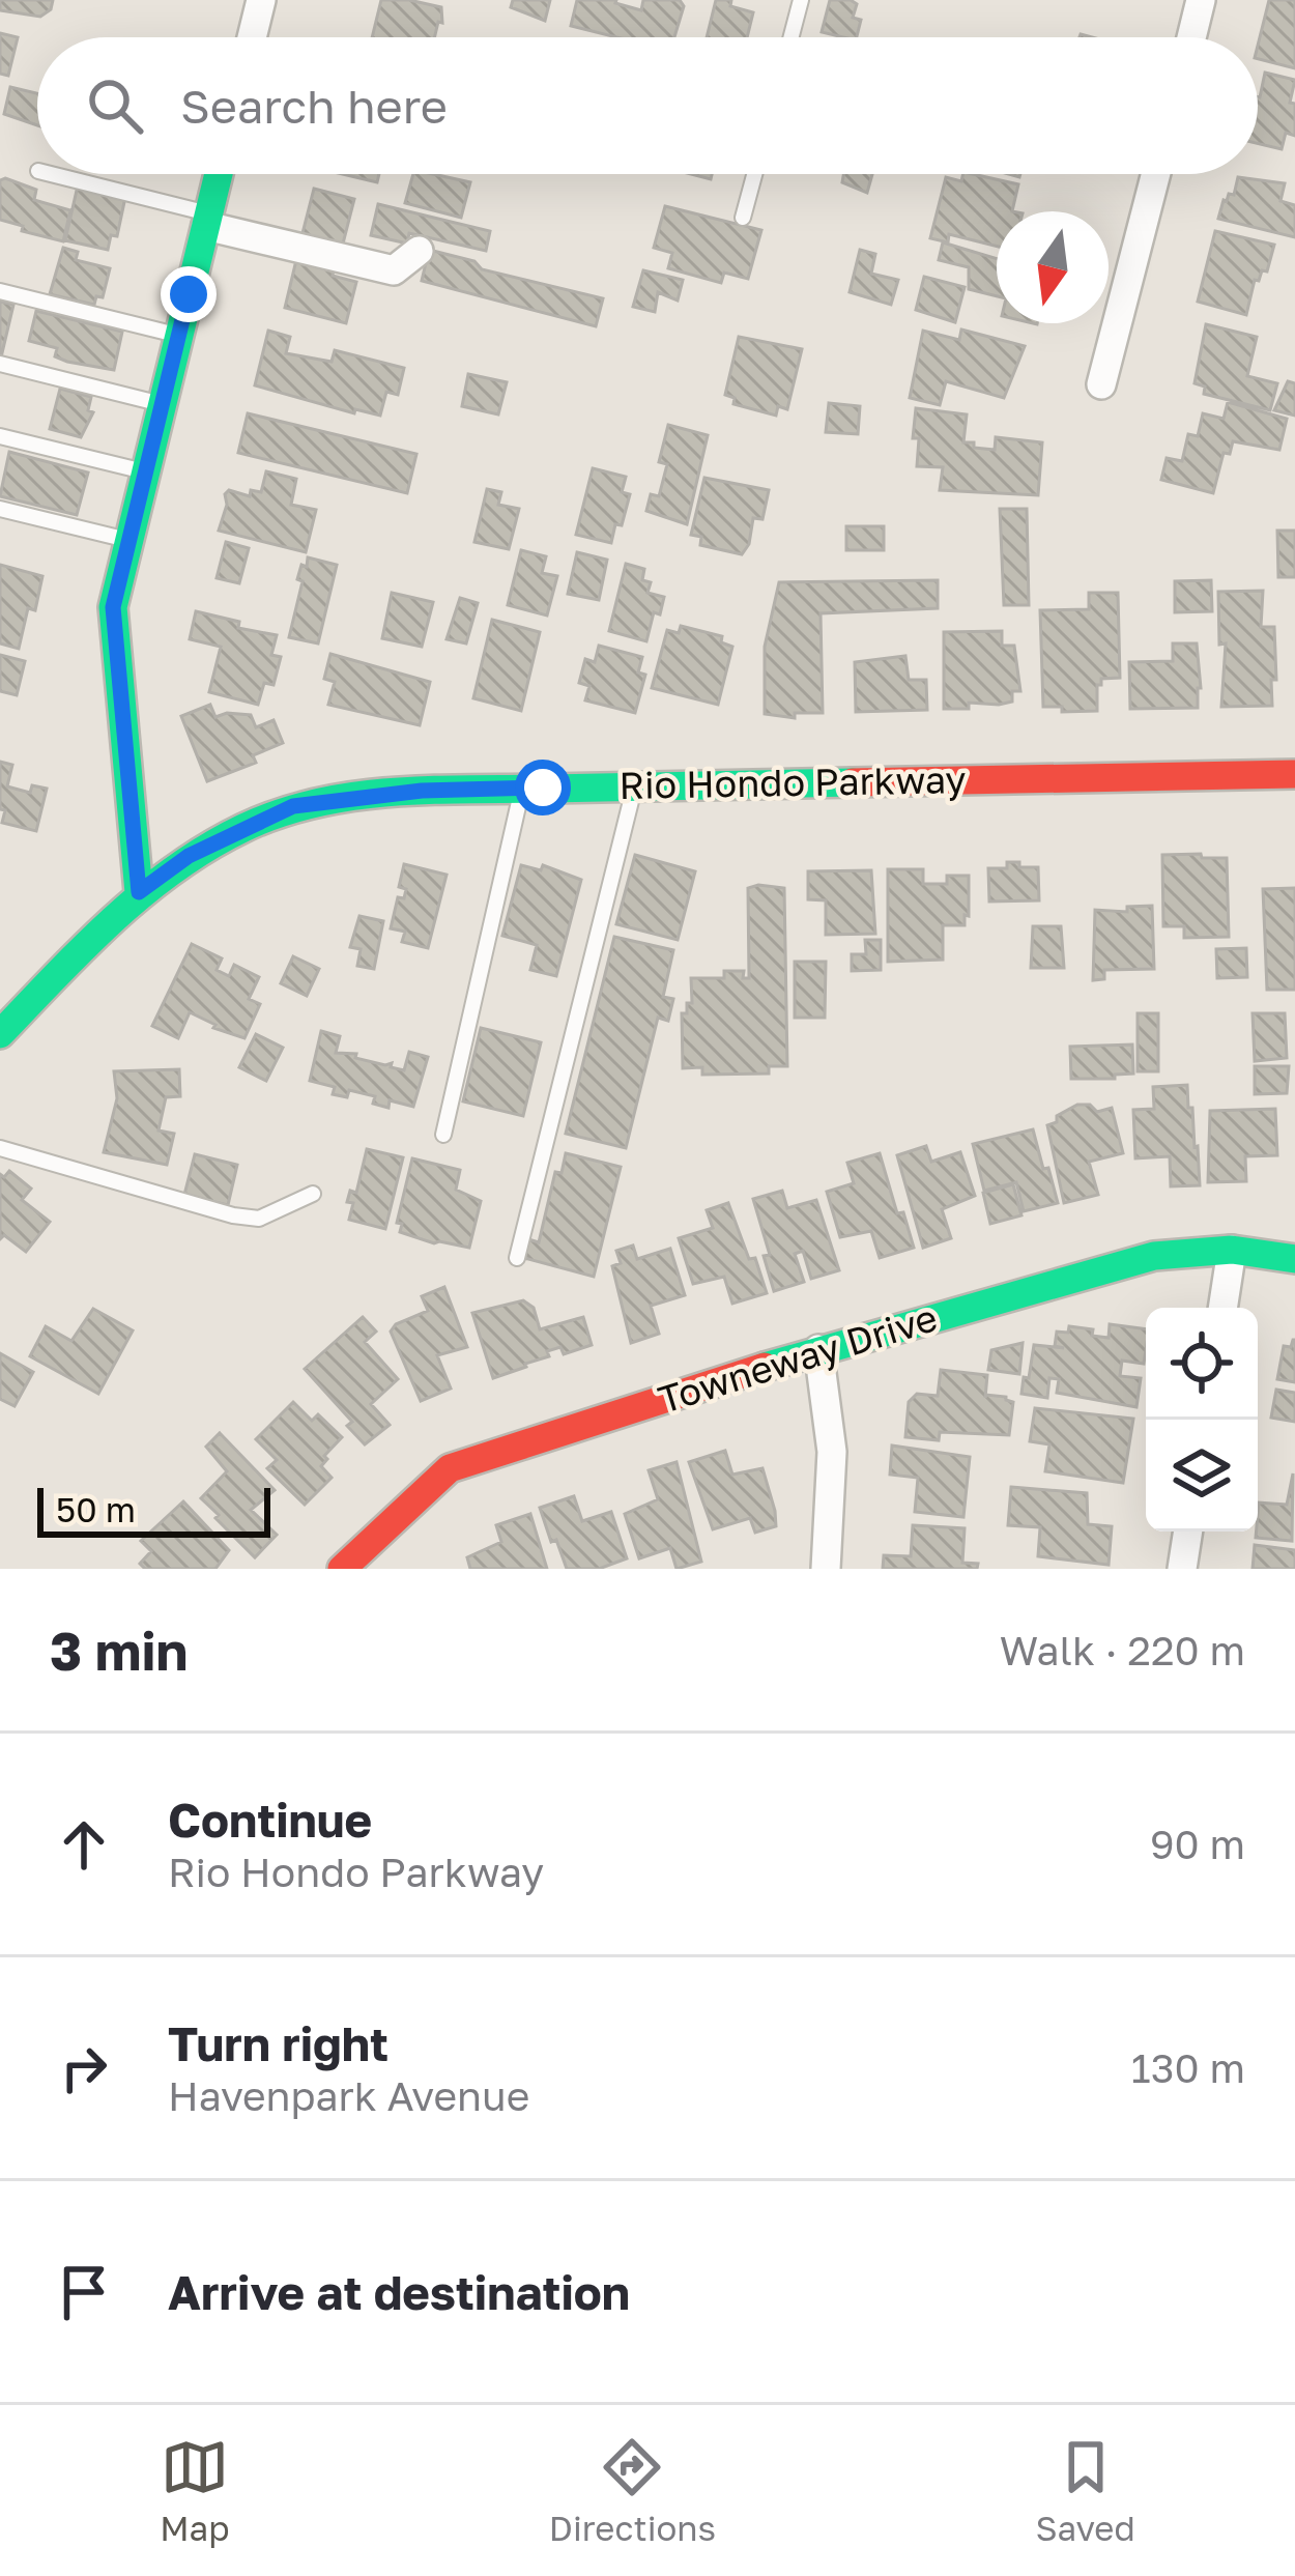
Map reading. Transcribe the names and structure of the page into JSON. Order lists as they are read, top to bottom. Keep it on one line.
{"streets":{"street":["Rio Hondo Parkway","Towneway Drive"]},"scale_bar":"50 m","north":"bottom","page":{"search":"Search here","scale":"50 m","heading":["3 min","Walk · 220 m"],"list":[["Continue","Rio Hondo Parkway","90 m"],["Turn right","Havenpark Avenue","130 m"],"Arrive at destination"],"nav":["Map","Directions","Saved"]}}
